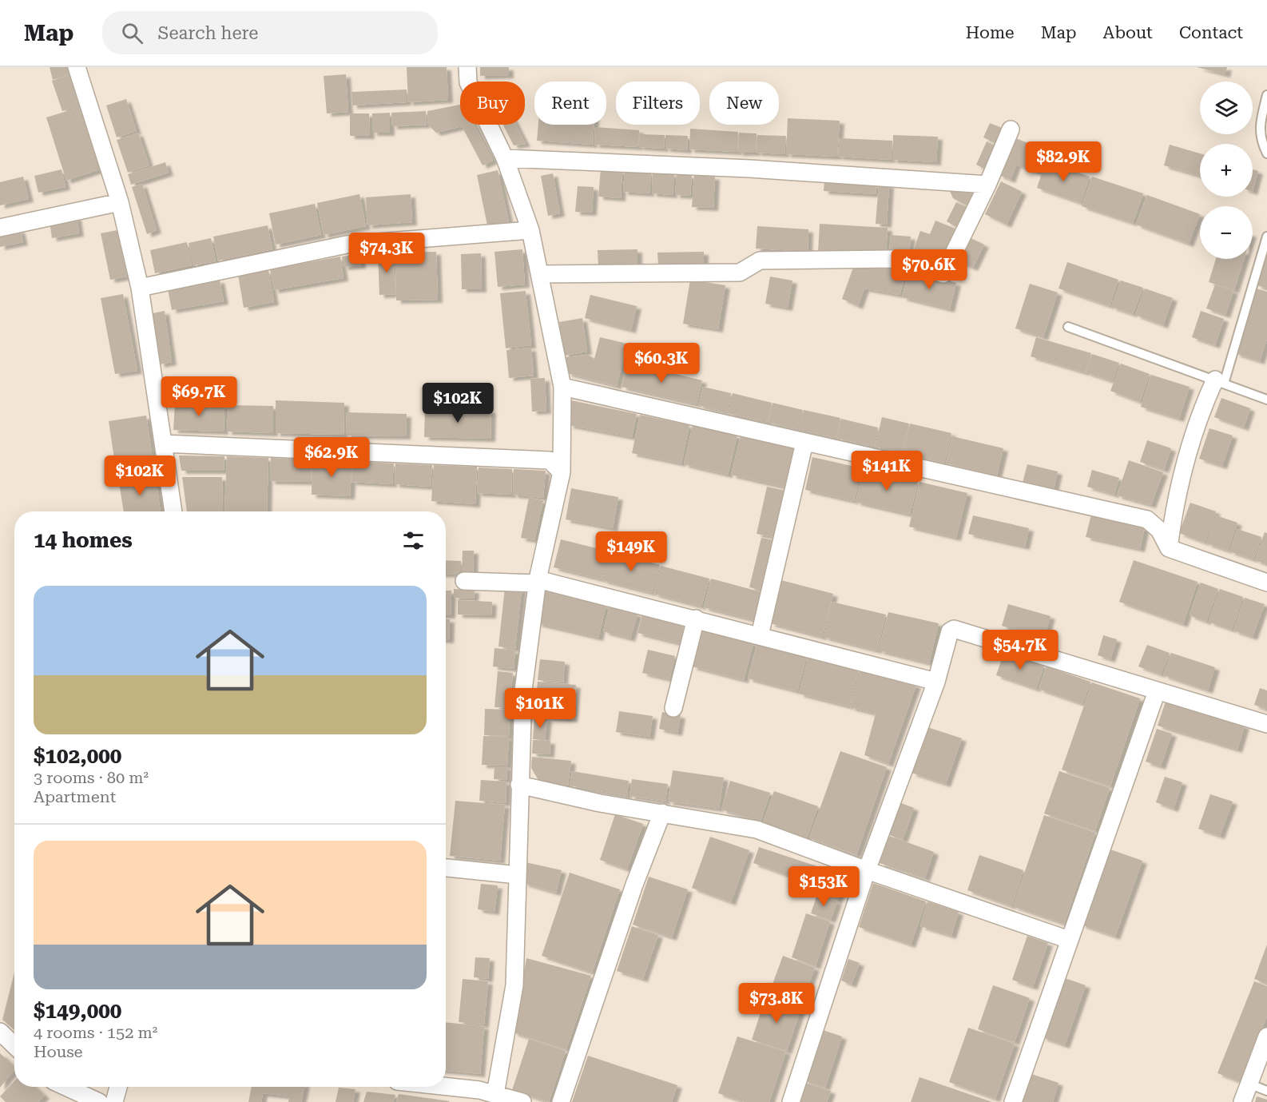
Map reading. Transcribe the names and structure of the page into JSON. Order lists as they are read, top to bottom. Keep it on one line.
{"page":{"header":"Map","search":"Search here","nav":["Home","Map","About","Contact"],"map_buttons":["+","−"],"chip":["Buy","Rent","Filters","New"],"price":["$82.9K","$74.3K","$70.6K","$60.3K","$69.7K","$102K","$62.9K","$141K","$102K","$149K","$54.7K","$101K","$153K","$73.8K"],"heading":"14 homes","list":[{"name":"$102,000","note":"3 rooms · 80 m² · Apartment"},{"name":"$149,000","note":"4 rooms · 152 m² · House"}]}}
